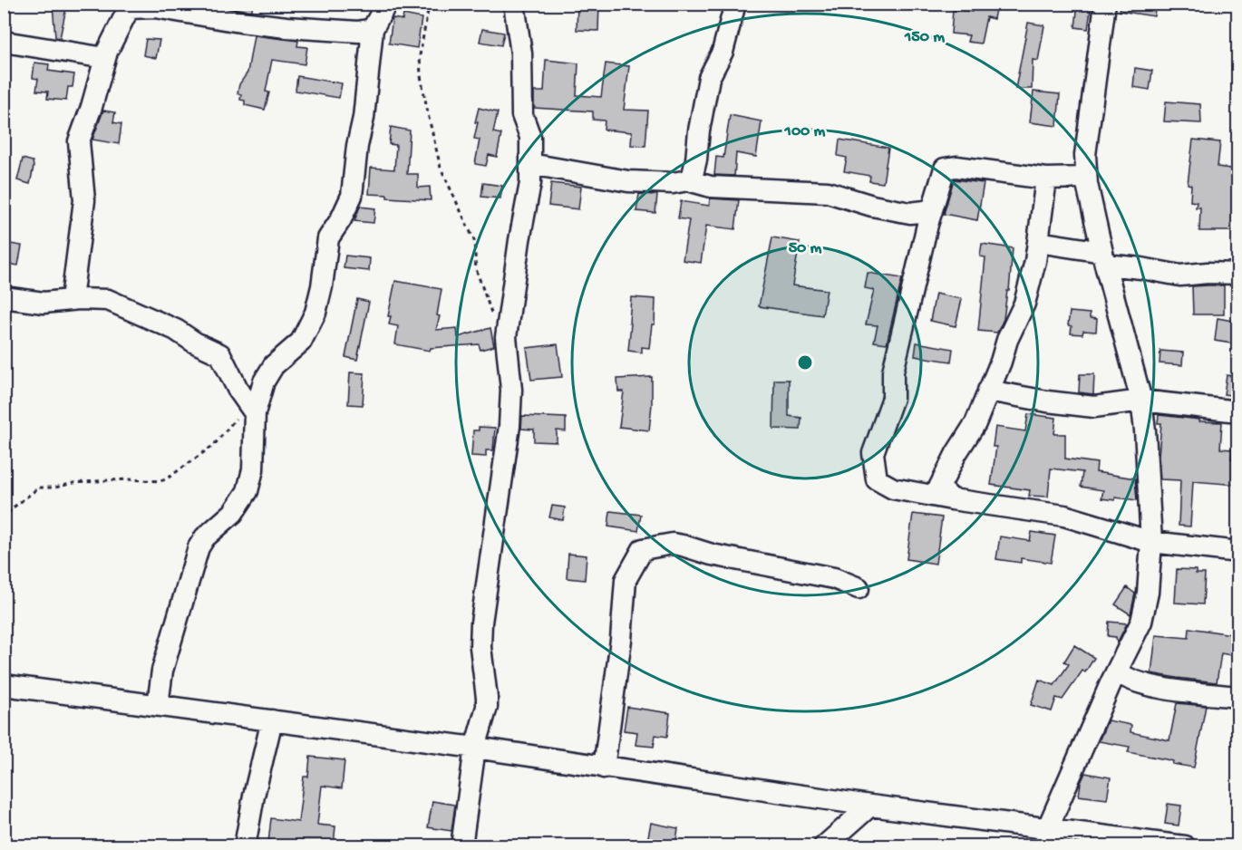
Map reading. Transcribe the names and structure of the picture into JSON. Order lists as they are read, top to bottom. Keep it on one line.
{"rings":["150 m","100 m","50 m"]}
